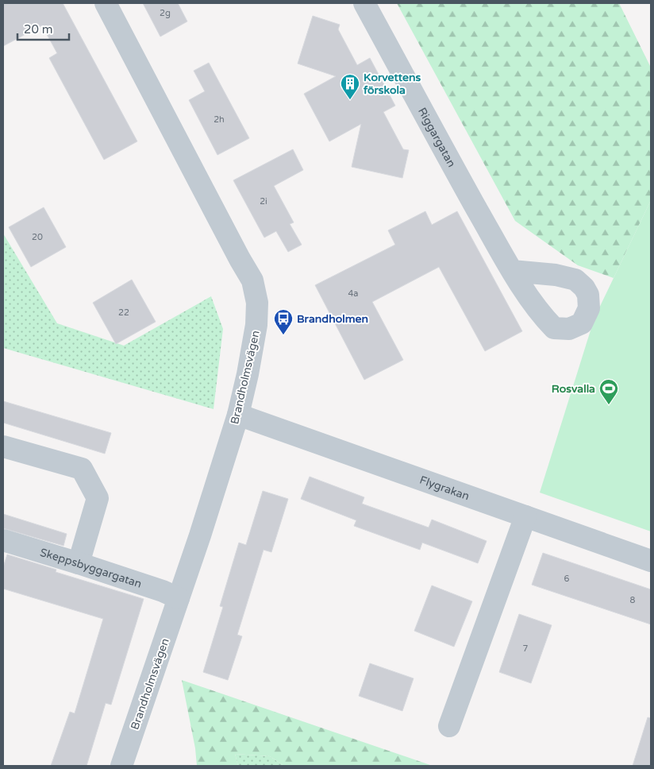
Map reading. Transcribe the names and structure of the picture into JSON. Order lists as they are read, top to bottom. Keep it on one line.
{"streets":{"street":["Riggargatan","Brandholmsvägen","Flygrakan","Skeppsbyggargatan"]},"crossings":[["Brandholmsvägen","Flygrakan"],["Brandholmsvägen","Skeppsbyggargatan"]],"places":{"building":["Korvettens förskola"],"bus stop":["Brandholmen"],"sports":["Rosvalla"]},"house_numbers":["2g","2h","2i","20","4a","22","6","8","7"],"scale_bar":"20 m"}
